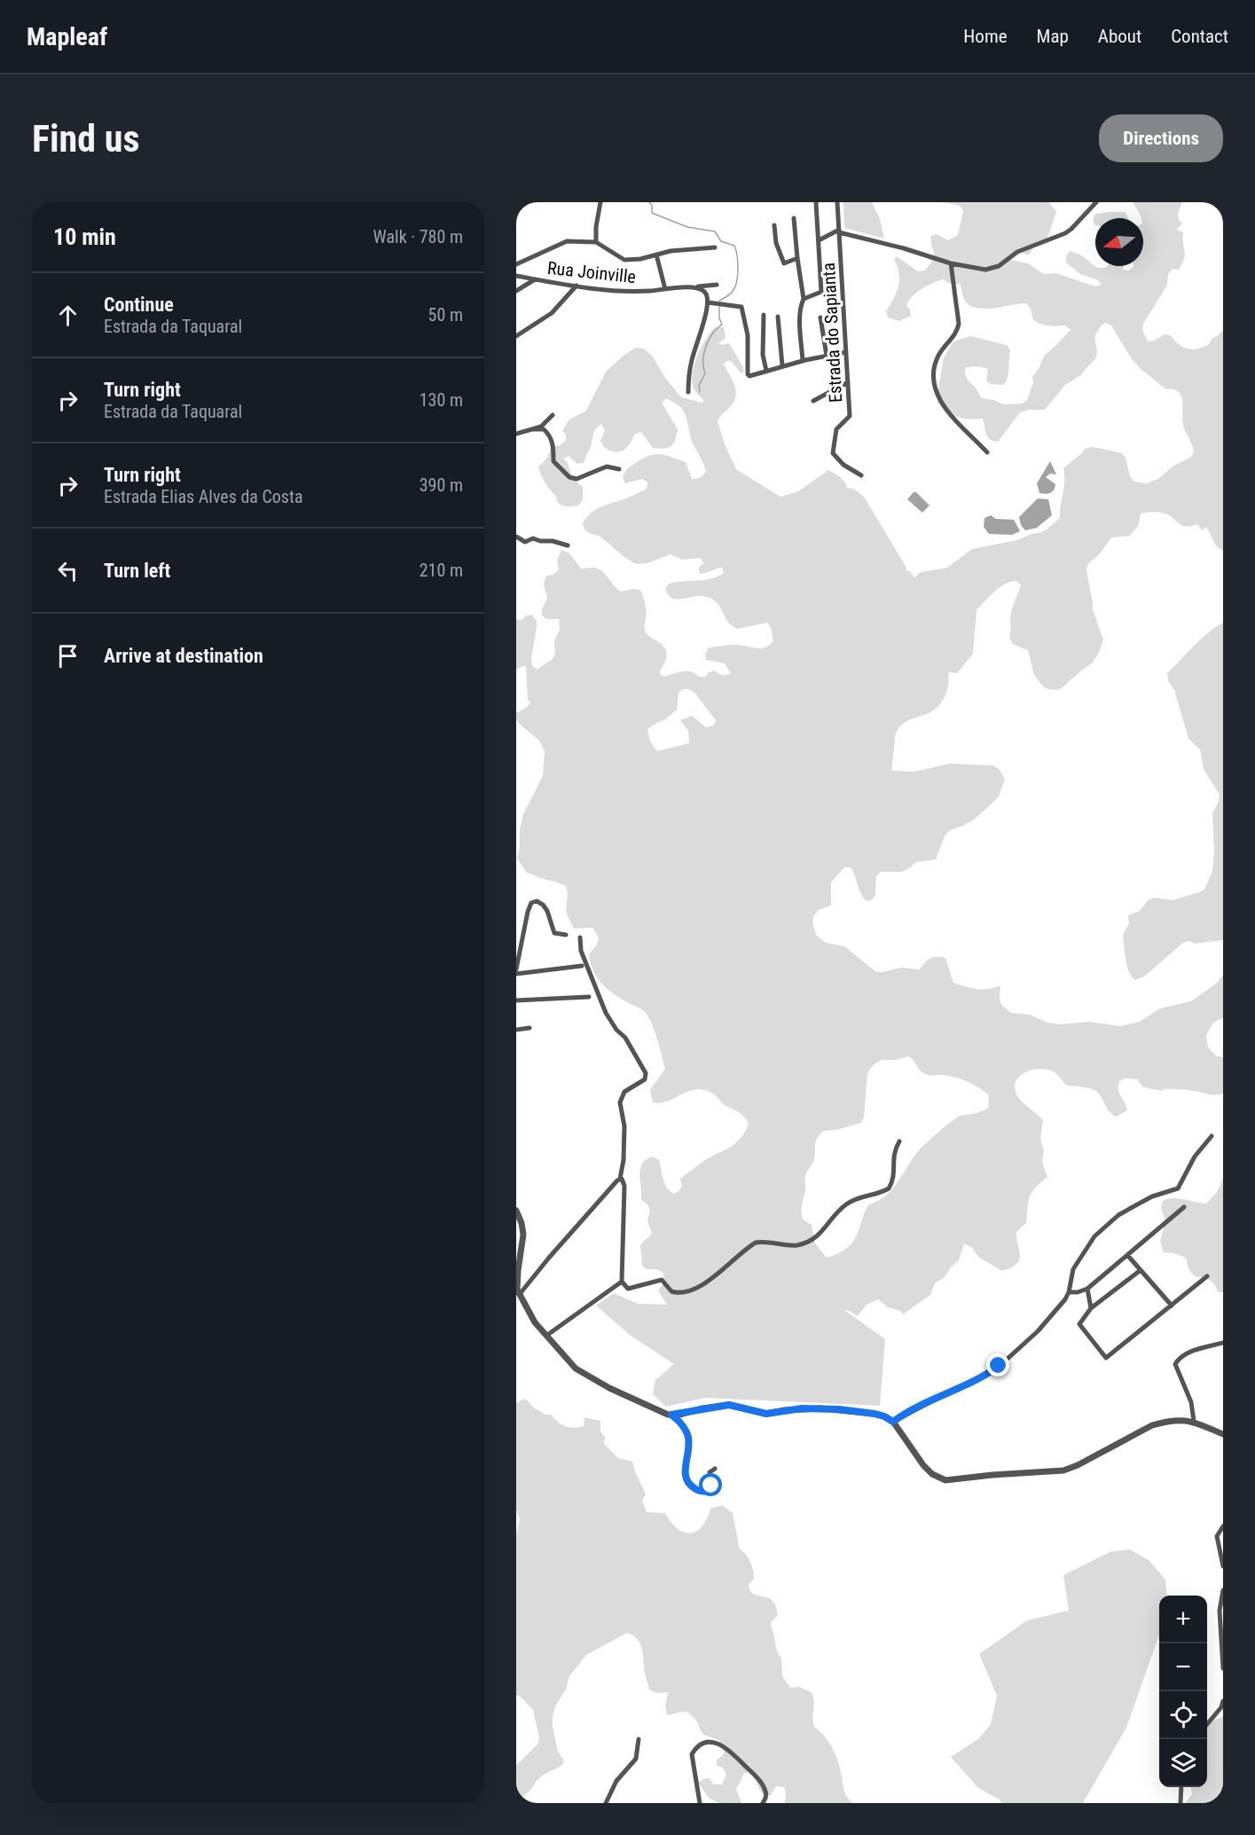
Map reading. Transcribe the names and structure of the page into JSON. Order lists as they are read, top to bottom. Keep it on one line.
{"streets":{"street":["Rua Joinville","Estrada do Sapianta"]},"north":"left","page":{"header":"Mapleaf","nav":["Home","Map","About","Contact"],"buttons":"Directions","title":"Find us","heading":["10 min","Walk · 780 m"],"list":[["Continue","Estrada da Taquaral","50 m"],["Turn right","Estrada da Taquaral","130 m"],["Turn right","Estrada Elias Alves da Costa","390 m"],["Turn left","210 m"],"Arrive at destination"],"map_buttons":["+","−"]}}
